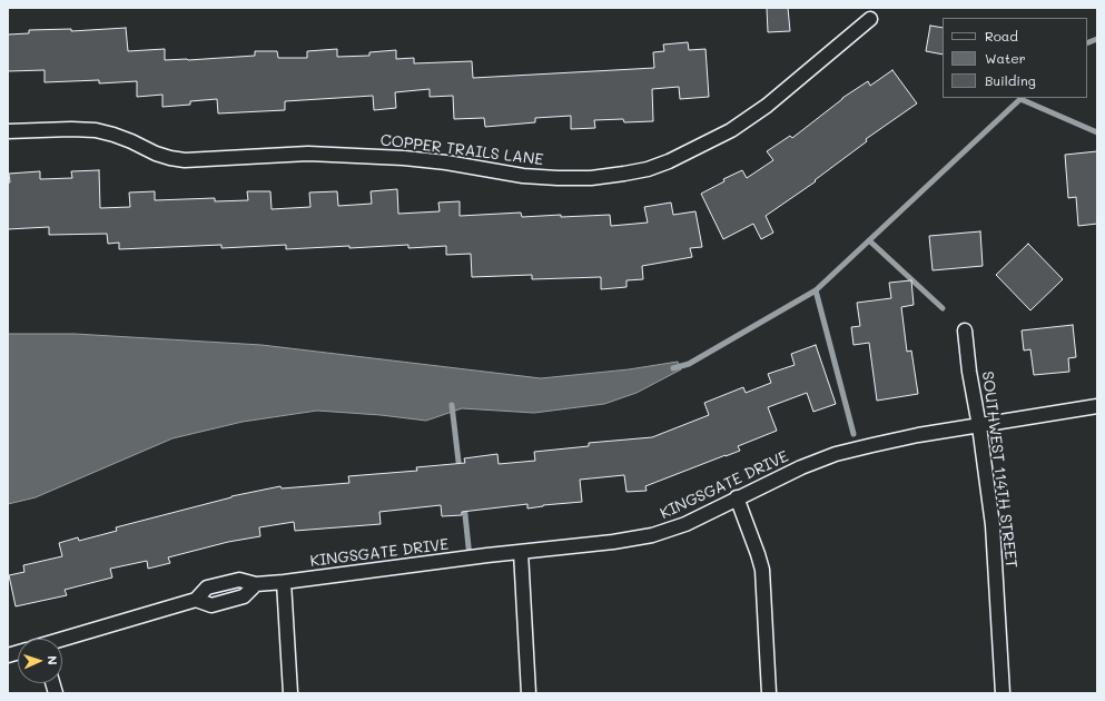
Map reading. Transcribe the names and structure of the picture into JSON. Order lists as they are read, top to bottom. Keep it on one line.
{"streets":{"street":["COPPER TRAILS LANE","SOUTHWEST 114TH STREET","KINGSGATE DRIVE"]},"crossings":[["SOUTHWEST 114TH STREET","KINGSGATE DRIVE"]],"legend":["Road","Water","Building"],"north":"right"}
